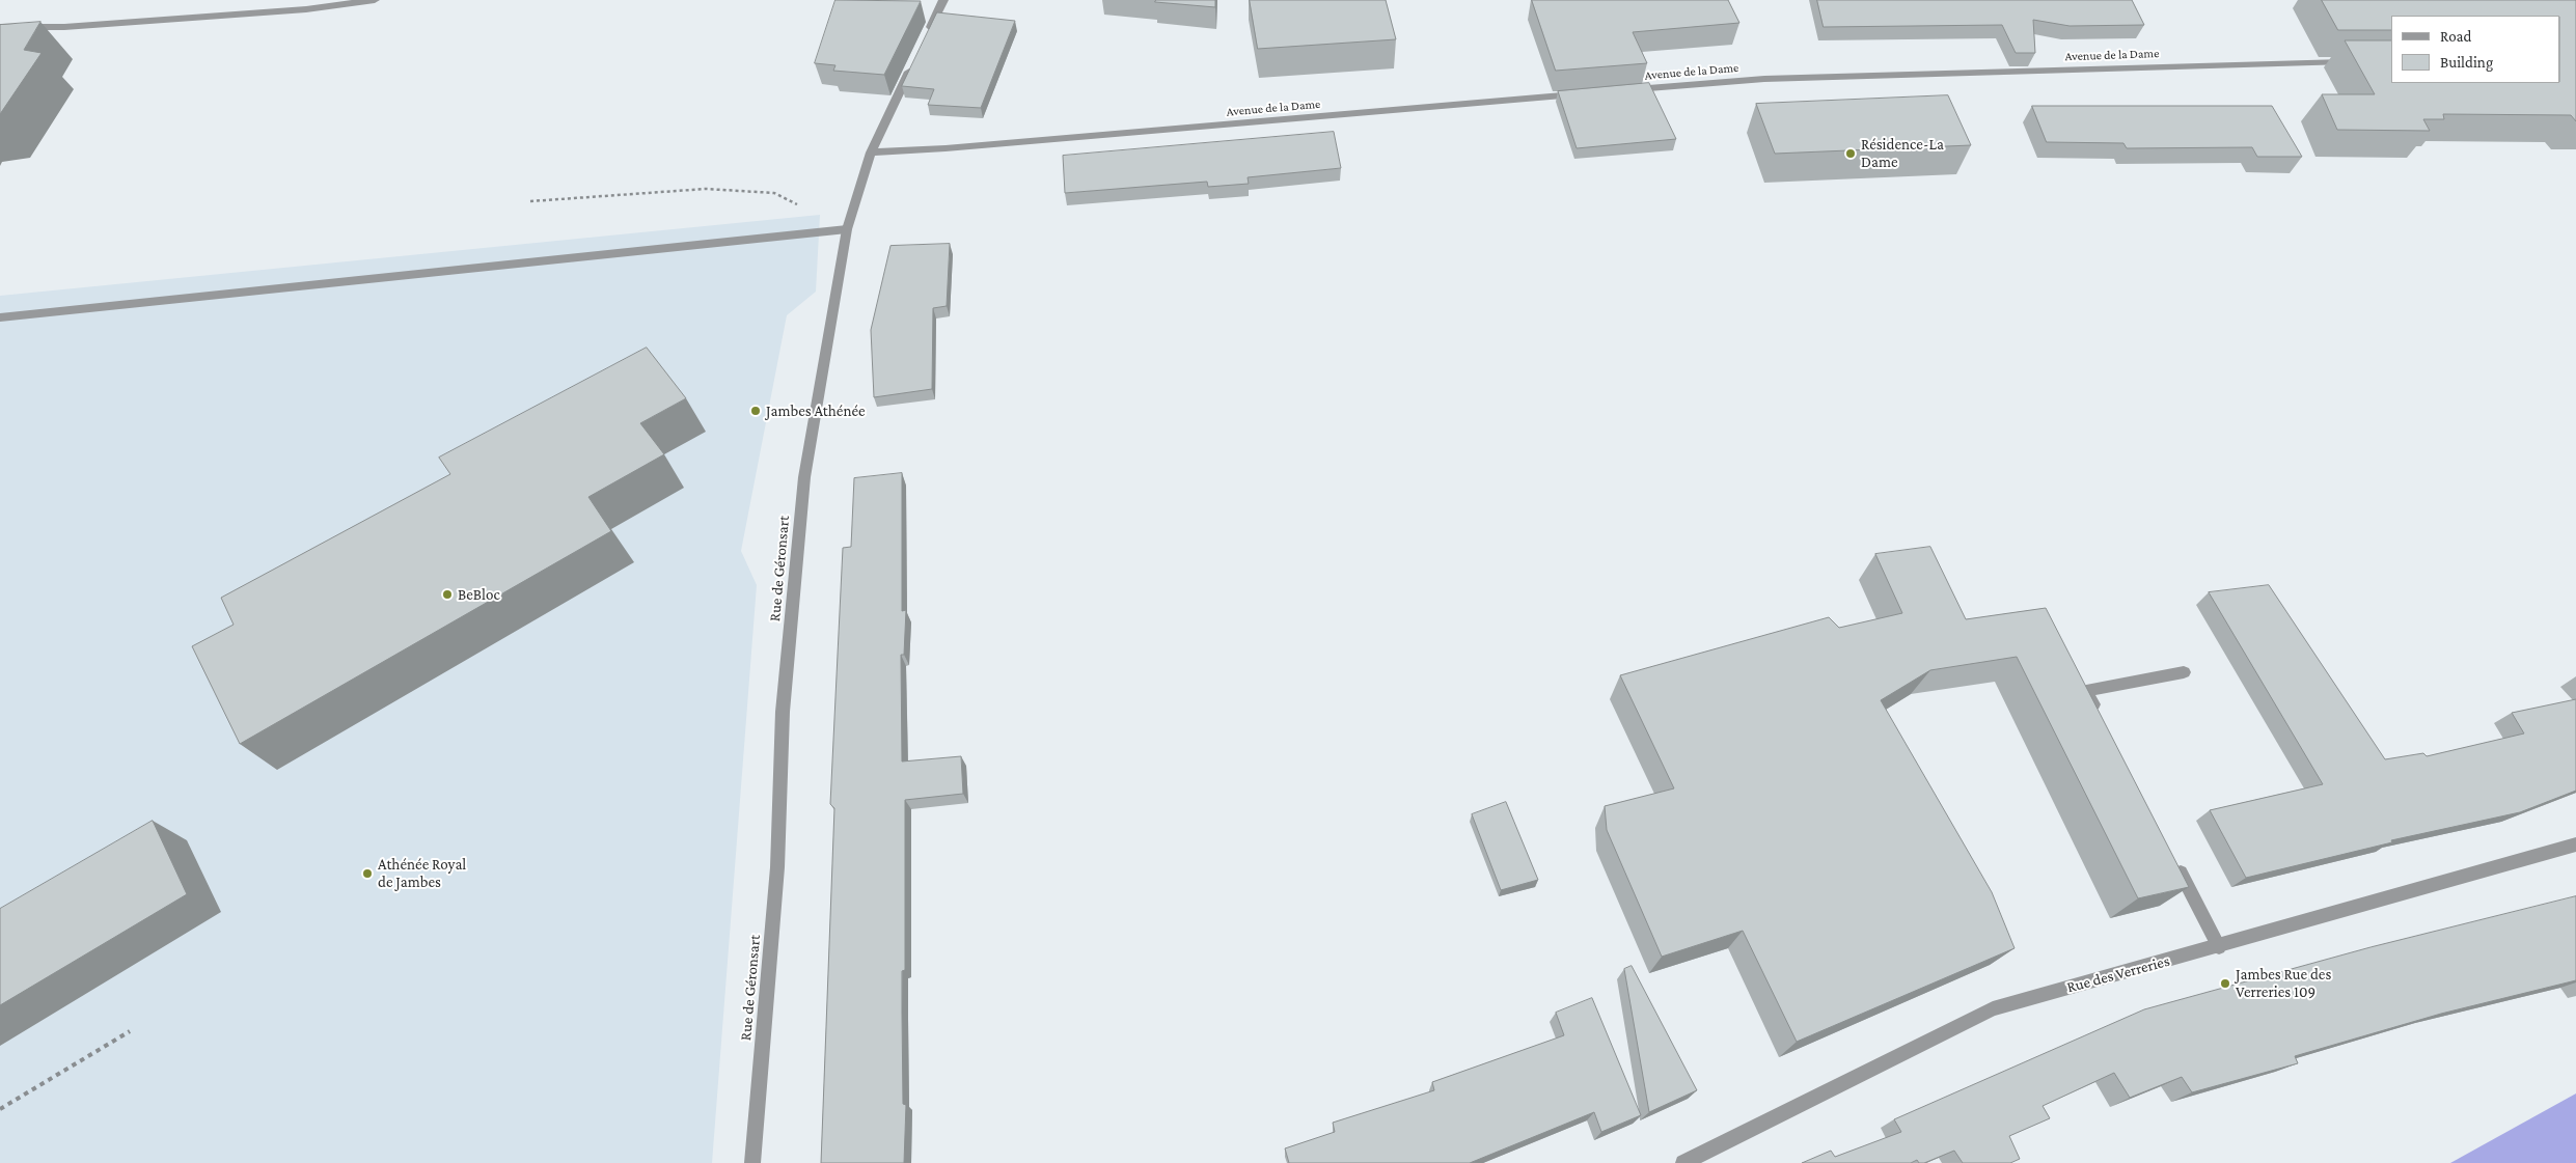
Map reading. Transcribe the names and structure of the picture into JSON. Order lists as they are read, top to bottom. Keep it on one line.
{"streets":{"street":["Avenue de la Dame","Rue de Géronsart","Rue des Verreries"]},"crossings":[["Avenue de la Dame","Rue de Géronsart"]],"places":["Résidence-La Dame","Jambes Athénée","BeBloc","Athénée Royal de Jambes","Jambes Rue des Verreries 109"],"legend":["Road","Building"]}
